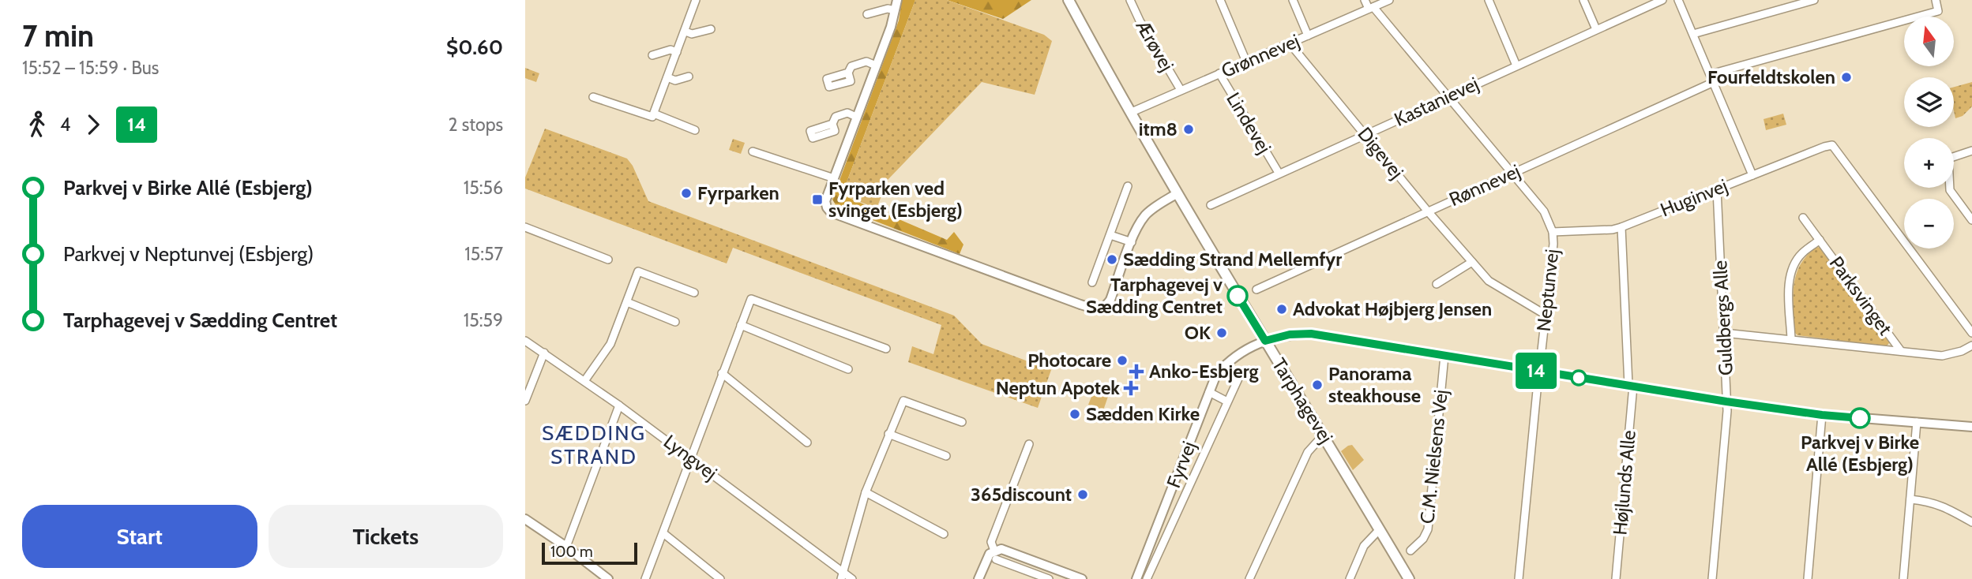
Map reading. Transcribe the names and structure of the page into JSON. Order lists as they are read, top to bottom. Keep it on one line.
{"streets":{"main road":["Tarphagevej"],"street":["Ærøvej","Grønnevej","Kastanievej","Lindevej","Digevej","Rønnevej","Huginvej","Neptunvej","Parksvinget","Guldbergs Alle","C.M. Nielsens Vej","Lyngvej","Fyrvej","Højlunds Alle"]},"crossings":[["Ærøvej","Grønnevej"],["Grønnevej","Lindevej"],["Grønnevej","Digevej"],["Grønnevej","Neptunvej"],["Grønnevej","Tarphagevej"],["Kastanievej","Lindevej"],["Kastanievej","Digevej"],["Kastanievej","Neptunvej"],["Digevej","Rønnevej"],["Digevej","Neptunvej"],["Rønnevej","Neptunvej"],["Huginvej","Neptunvej"],["Huginvej","Guldbergs Alle"],["Huginvej","Højlunds Alle"],["Neptunvej","Fyrvej"],["Parksvinget","Guldbergs Alle"],["Guldbergs Alle","Fyrvej"],["Tarphagevej","Fyrvej"],["C.M. Nielsens Vej","Fyrvej"],["Fyrvej","Højlunds Alle"]],"districts":["SÆDDING STRAND"],"places":{"other":["Fourfeldtskolen","itm8","Fyrparken","Sædding Strand Mellemfyr","Tarphagevej v Sædding Centret","Advokat Højbjerg Jensen","OK","Photocare","Panorama steakhouse","Sædden Kirke","Parkvej v Birke Allé (Esbjerg)","365discount"],"transit":["Fyrparken ved svinget (Esbjerg)"],"health":["Anko-Esbjerg","Neptun Apotek"]},"lines":["bus line 14"],"scale_bar":"100 m","north":"top","page":{"heading":["7 min","15:52 – 15:59 · Bus","$0.60"],"on_map":"14","map_buttons":["+","−"],"legs":["4","14","2 stops"],"list":[{"name":"Parkvej v Birke Allé (Esbjerg)","value":"15:56"},{"name":"Parkvej v Neptunvej (Esbjerg)","value":"15:57"},{"name":"Tarphagevej v Sædding Centret","value":"15:59"}],"buttons":["Start","Tickets"],"scale":"100 m"}}
